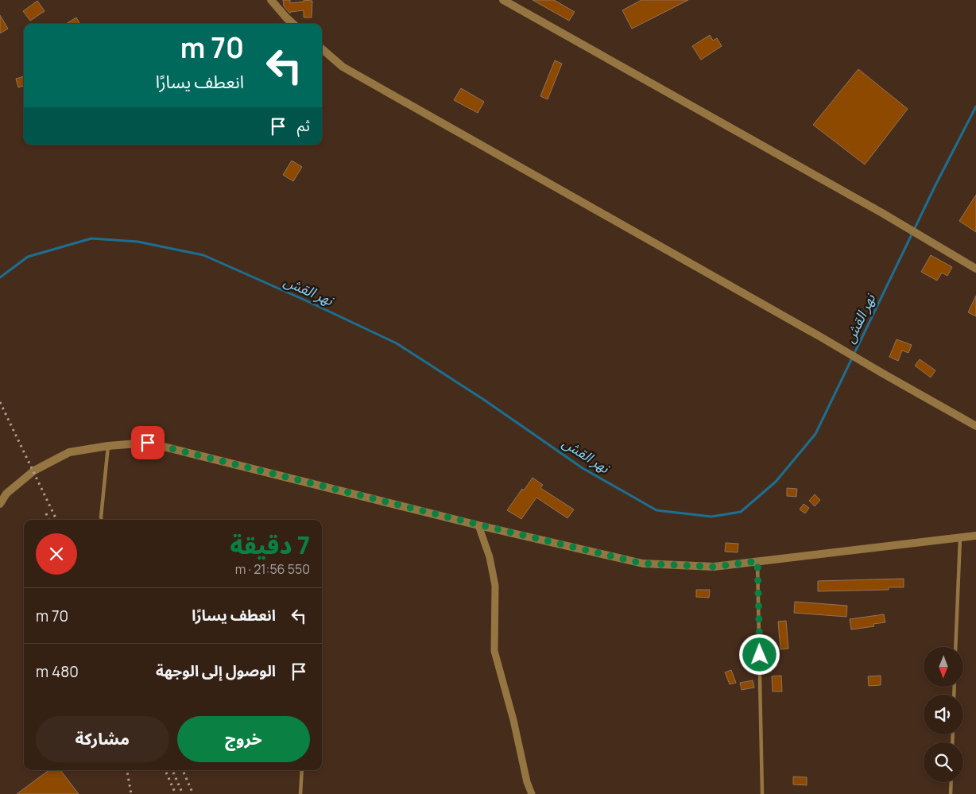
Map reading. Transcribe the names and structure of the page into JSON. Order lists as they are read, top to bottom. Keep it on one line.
{"water":["نهر القش"],"north":"bottom","page":{"turn":["70 m","انعطف يسارًا"],"then":"ثم","heading":["7 دقيقة","550 m · 21:56"],"list":[{"name":"انعطف يسارًا","value":"70 m"},{"name":"الوصول إلى الوجهة","value":"480 m"}],"buttons":["خروج","مشاركة"]}}
